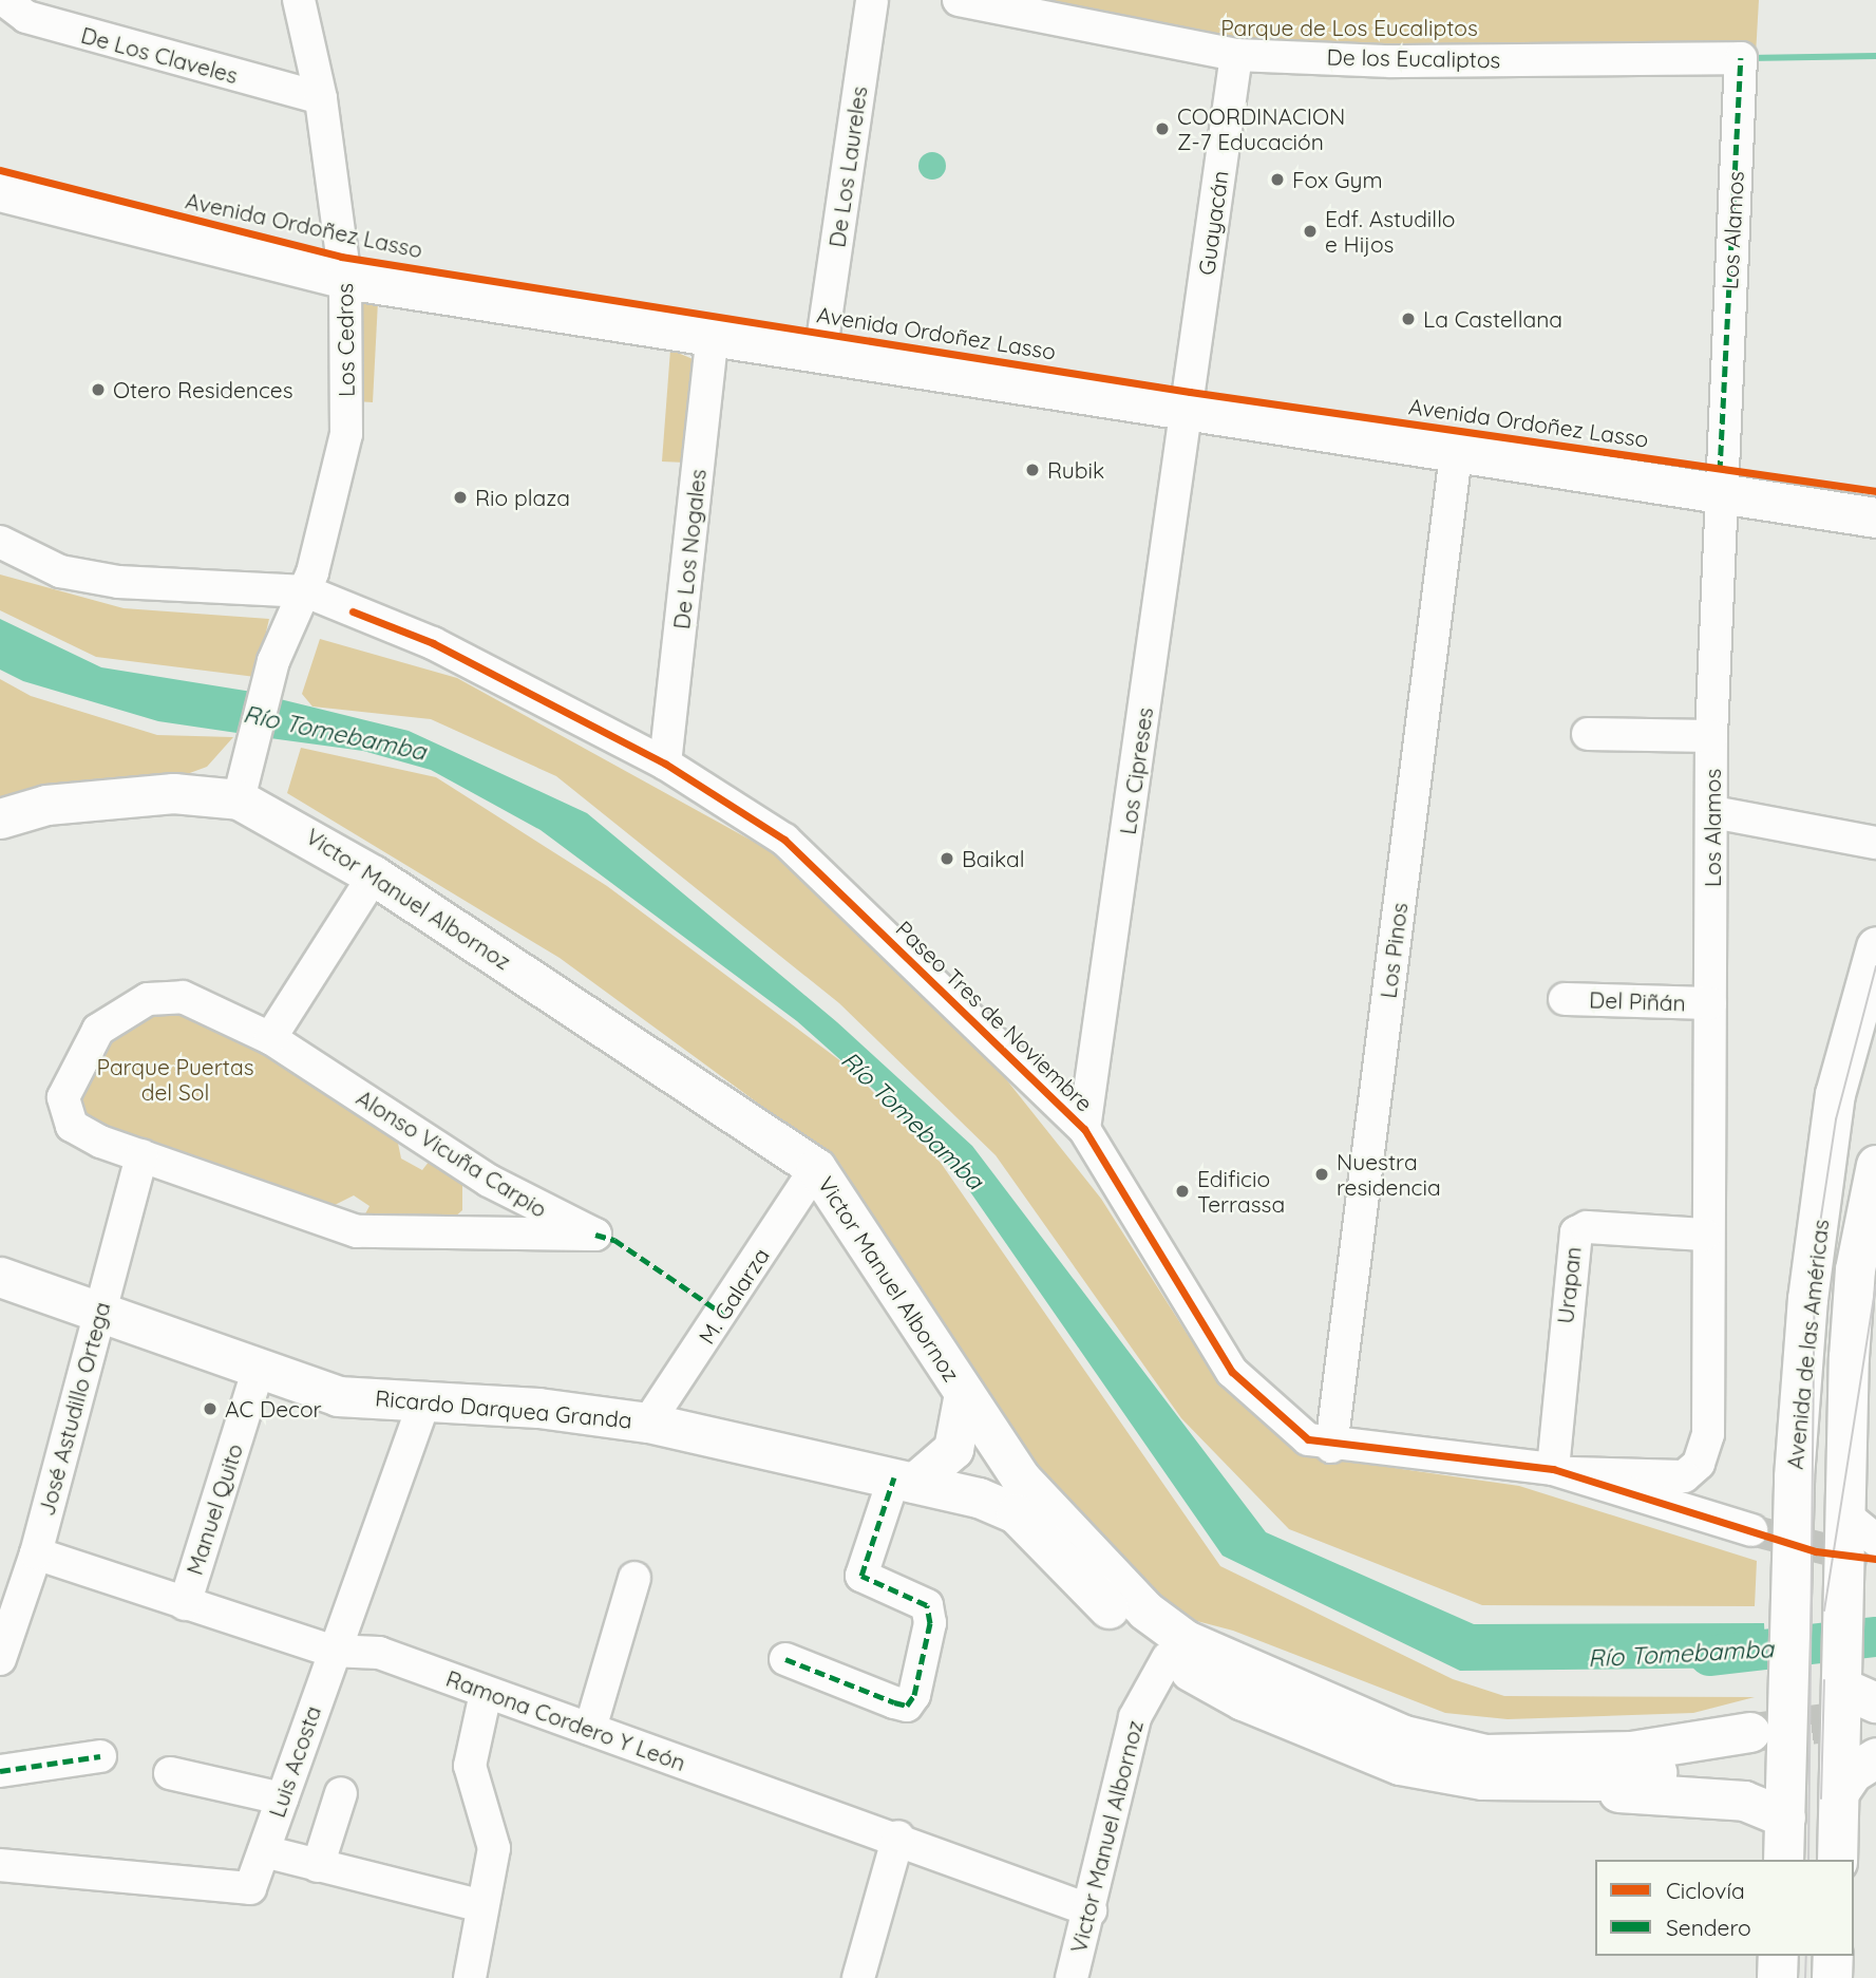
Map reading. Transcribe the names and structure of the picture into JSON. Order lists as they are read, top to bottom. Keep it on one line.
{"streets":{"main road":["Avenida Ordoñez Lasso","Victor Manuel Albornoz","Avenida de las Américas","Ricardo Darquea Granda"],"street":["De Los Claveles","De los Eucaliptos","De Los Laureles","Guayacán","Los Alamos","Los Cedros","De Los Nogales","Los Cipreses","Los Pinos","Del Piñán","Paseo Tres de Noviembre","Alonso Vicuña Carpio","Urapan","M. Galarza","José Astudillo Ortega","Manuel Quito","Ramona Cordero Y León","Luis Acosta"]},"crossings":[["De Los Claveles","Los Cedros"],["De los Eucaliptos","Guayacán"],["De los Eucaliptos","Los Alamos"],["De Los Laureles","Avenida Ordoñez Lasso"],["Guayacán","Avenida Ordoñez Lasso"],["Guayacán","Los Cipreses"],["Avenida Ordoñez Lasso","Los Alamos"],["Avenida Ordoñez Lasso","Los Cedros"],["Avenida Ordoñez Lasso","De Los Nogales"],["Avenida Ordoñez Lasso","Los Cipreses"],["Avenida Ordoñez Lasso","Los Pinos"],["Los Alamos","Del Piñán"],["Los Alamos","Paseo Tres de Noviembre"],["Los Alamos","Urapan"],["Los Cedros","Victor Manuel Albornoz"],["Los Cedros","Paseo Tres de Noviembre"],["De Los Nogales","Paseo Tres de Noviembre"],["Los Cipreses","Paseo Tres de Noviembre"],["Victor Manuel Albornoz","M. Galarza"],["Victor Manuel Albornoz","Ricardo Darquea Granda"],["Victor Manuel Albornoz","Ramona Cordero Y León"],["Los Pinos","Paseo Tres de Noviembre"],["Paseo Tres de Noviembre","Urapan"],["Alonso Vicuña Carpio","José Astudillo Ortega"],["M. Galarza","Ricardo Darquea Granda"],["José Astudillo Ortega","Ricardo Darquea Granda"],["José Astudillo Ortega","Ramona Cordero Y León"],["Ricardo Darquea Granda","Manuel Quito"],["Ricardo Darquea Granda","Luis Acosta"],["Manuel Quito","Ramona Cordero Y León"],["Ramona Cordero Y León","Luis Acosta"]],"water":["Río Tomebamba"],"parks":["Parque de Los Eucaliptos","Parque Puertas del Sol"],"places":["COORDINACION Z-7 Educación","Fox Gym","Edf. Astudillo e Hijos","La Castellana","Otero Residences","Rubik","Rio plaza","Baikal","Nuestra residencia","Edificio Terrassa","AC Decor"],"legend":["Ciclovía","Sendero"]}
